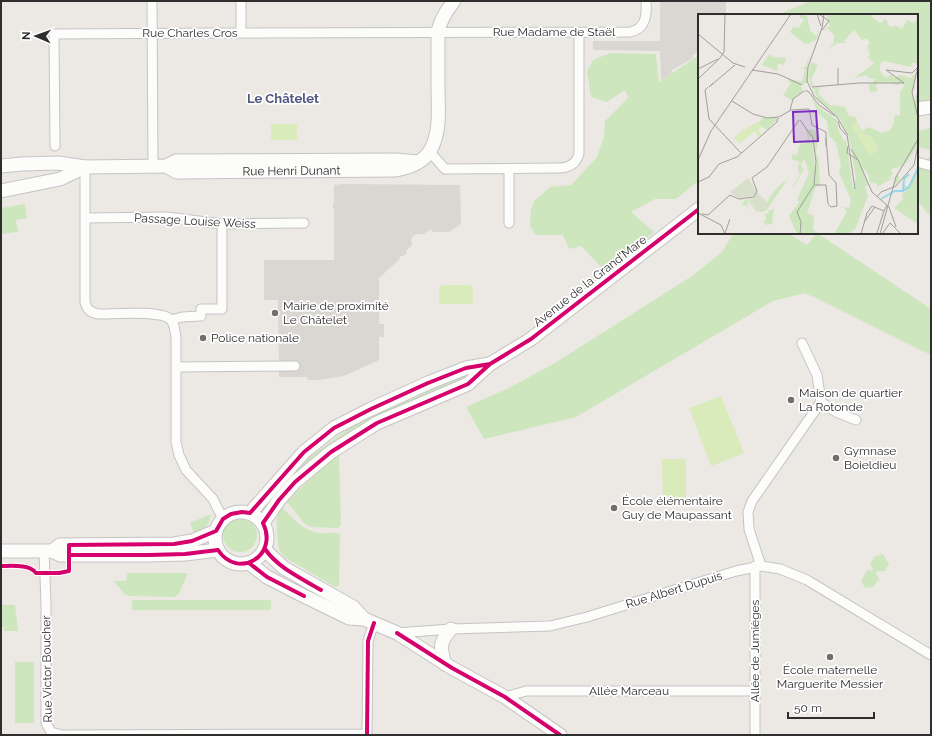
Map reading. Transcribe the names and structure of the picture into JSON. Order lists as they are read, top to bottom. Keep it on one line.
{"streets":{"street":["Rue Madame de Staël","Rue Charles Cros","Rue Henri Dunant","Passage Louise Weiss","Avenue de la Grand'Mare","Rue Albert Dupuis","Allée de Jumièges","Rue Victor Boucher","Allée Marceau"]},"crossings":[["Rue Madame de Staël","Rue Charles Cros"],["Rue Madame de Staël","Rue Henri Dunant"],["Rue Charles Cros","Rue Henri Dunant"],["Rue Albert Dupuis","Allée de Jumièges"],["Allée de Jumièges","Allée Marceau"]],"districts":["Le Châtelet"],"places":["Mairie de proximité Le Châtelet","Police nationale","Maison de quartier La Rotonde","Gymnase Boieldieu","École élémentaire Guy de Maupassant","École maternelle Marguerite Messier"],"scale_bar":"50 m","north":"left"}
